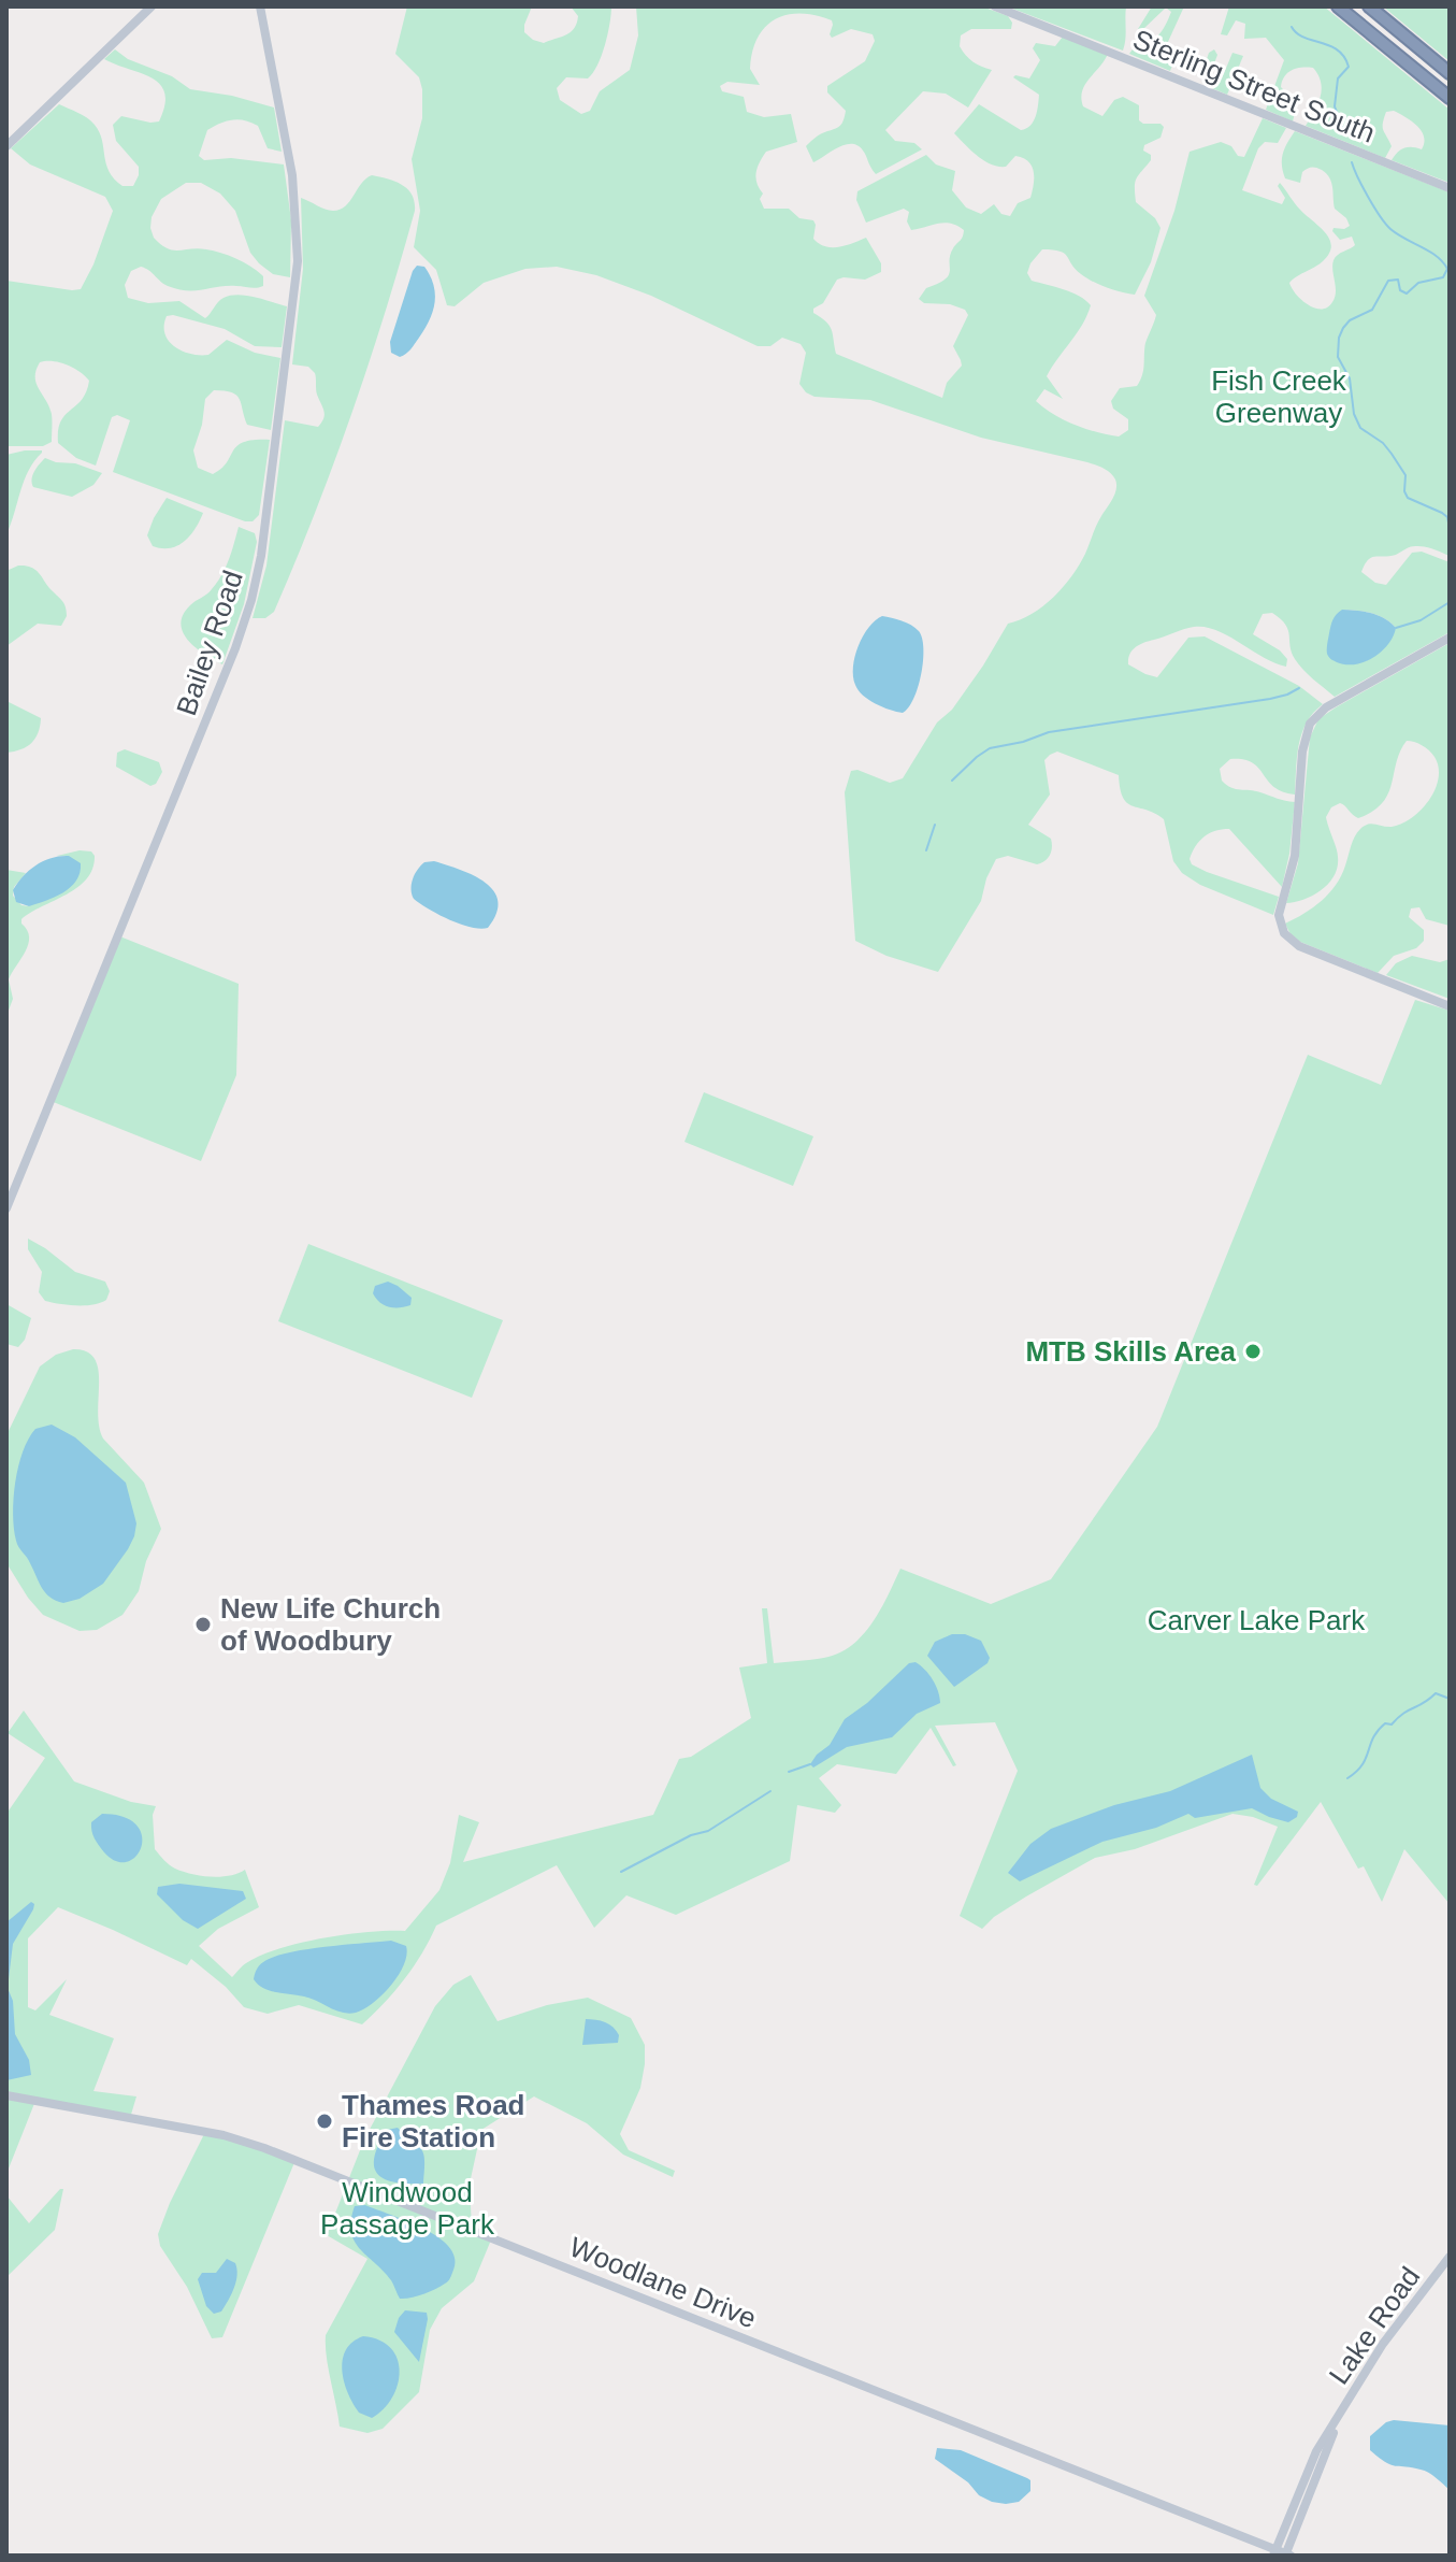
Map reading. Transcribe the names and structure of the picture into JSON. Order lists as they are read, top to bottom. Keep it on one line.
{"streets":{"street":["Sterling Street South","Bailey Road","Woodlane Drive","Lake Road"]},"crossings":[["Woodlane Drive","Lake Road"]],"parks":["Fish Creek Greenway","Carver Lake Park","Windwood Passage Park"],"places":["MTB Skills Area","New Life Church of Woodbury","Thames Road Fire Station"]}
